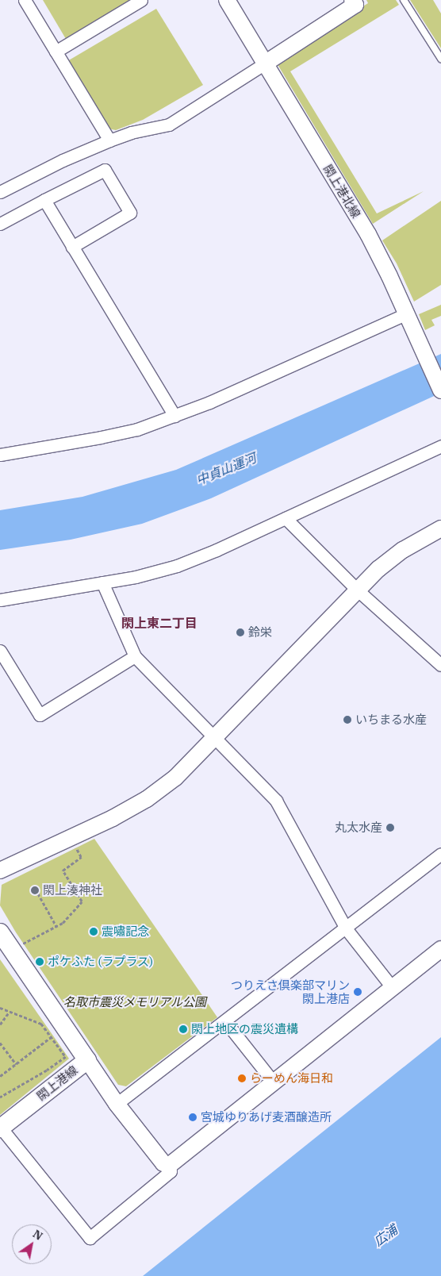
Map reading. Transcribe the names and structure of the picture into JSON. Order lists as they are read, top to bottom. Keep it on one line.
{"streets":{"main road":["閖上港線"],"street":["閖上港北線"]},"districts":["閖上東二丁目"],"water":["中貞山運河","広浦"],"parks":["名取市震災メモリアル公園"],"places":["鈴栄","いちまる水産","丸太水産","閖上湊神社","震嘯記念","ポケふた (ラプラス)","つりえさ倶楽部マリン 閖上港店","閖上地区の震災遺構","らーめん海日和","宮城ゆりあげ麦酒醸造所"],"north":"top right"}
